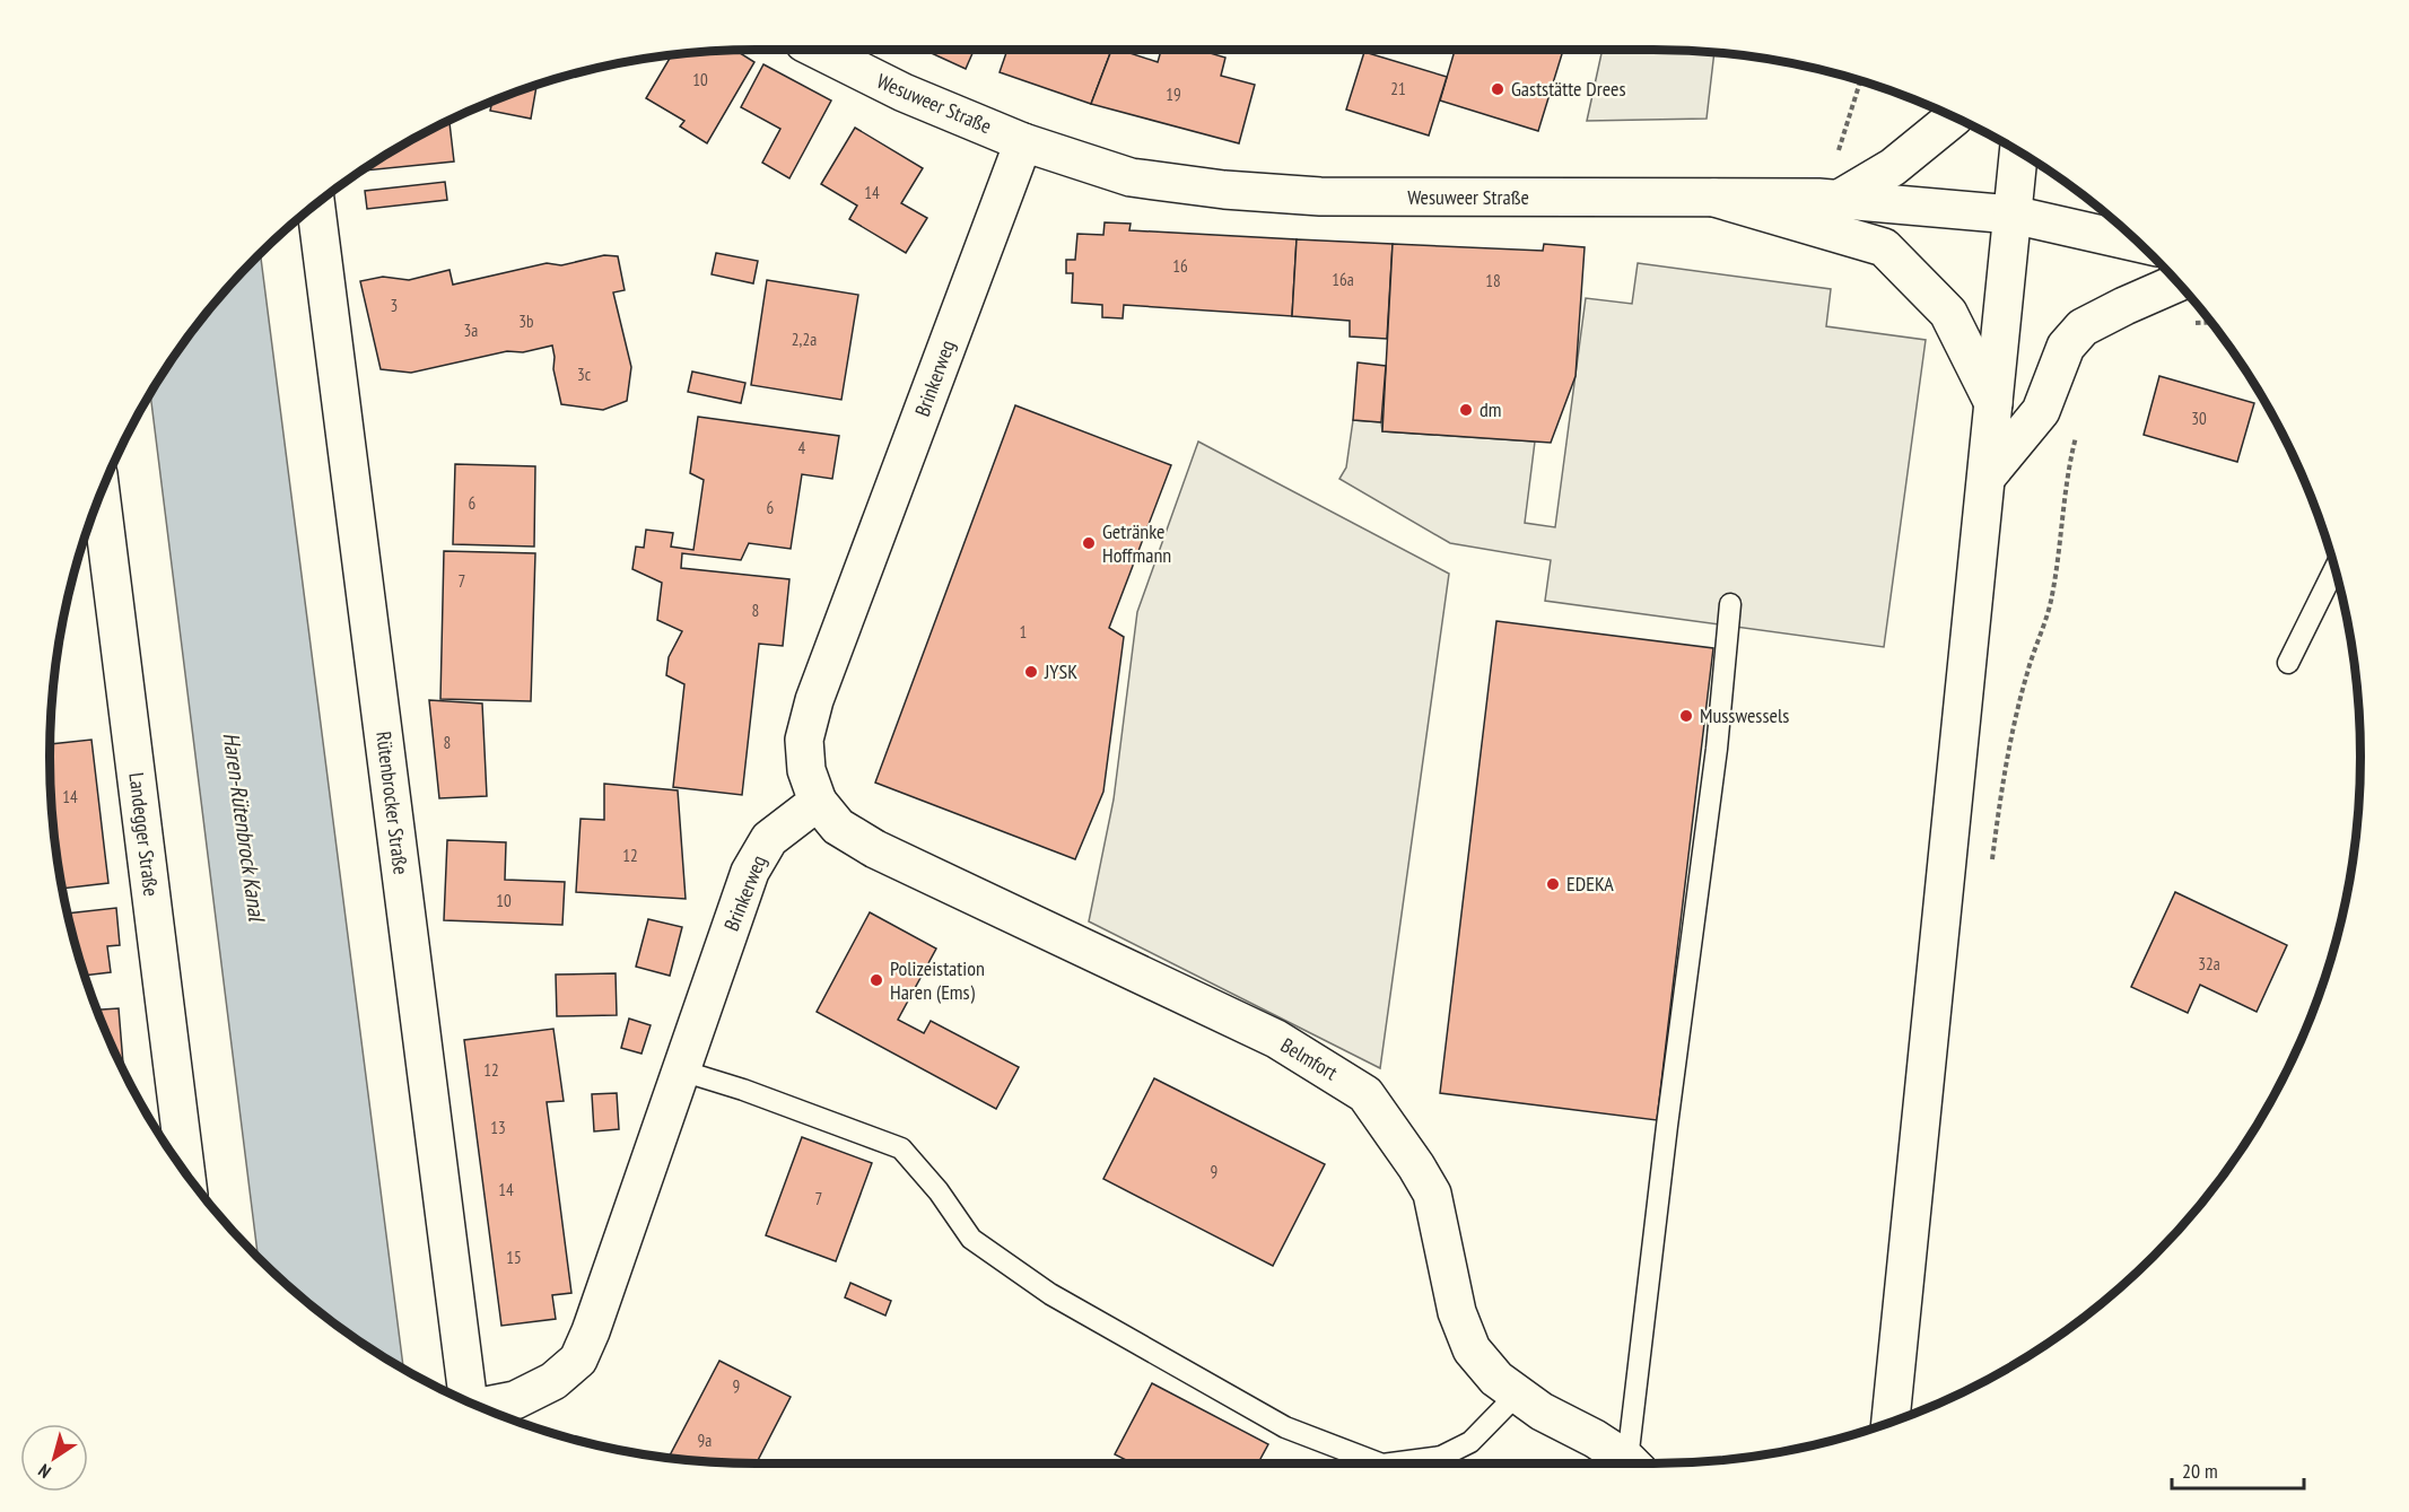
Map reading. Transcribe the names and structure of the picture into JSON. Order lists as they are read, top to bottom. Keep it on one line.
{"streets":{"main road":["Wesuweer Straße","Brinkerweg","Rütenbrocker Straße","Landegger Straße","Belmfort"]},"crossings":[["Wesuweer Straße","Brinkerweg"],["Brinkerweg","Belmfort"]],"water":["Haren-Rütenbrock Kanal"],"places":["Gaststätte Drees","dm","Getränke Hoffmann","JYSK","Musswessels","EDEKA","Polizeistation Haren (Ems)"],"house_numbers":["10","21","19","14","16","16a","18","3","3b","3a","2,2a","3c","30","4","6","6","7","8","1","8","14","12","10","32a","12","13","9","14","7","15","9","9a"],"scale_bar":"20 m","north":"bottom left"}
